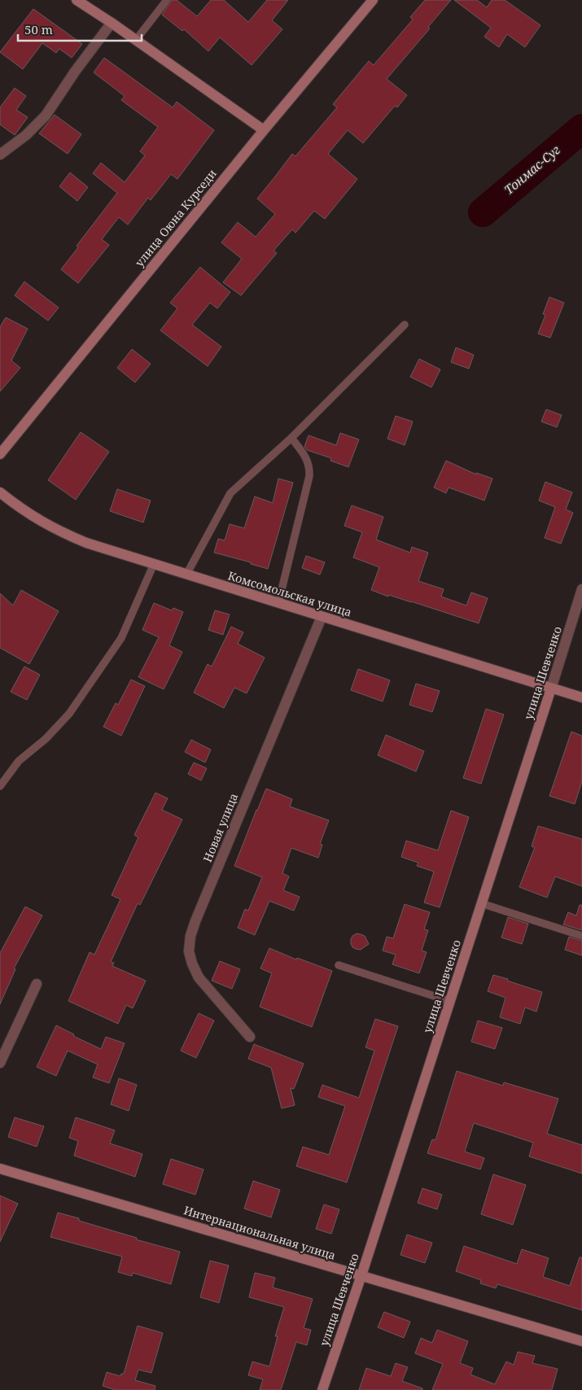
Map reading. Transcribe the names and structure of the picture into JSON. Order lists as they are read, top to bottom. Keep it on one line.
{"streets":{"street":["улица Оюна Курседи","Комсомольская улица","улица Шевченко","Новая улица","Интернациональная улица"]},"crossings":[["Комсомольская улица","улица Шевченко"],["Комсомольская улица","Новая улица"],["улица Шевченко","Интернациональная улица"]],"water":["Тонмас-Суг"],"scale_bar":"50 m"}
